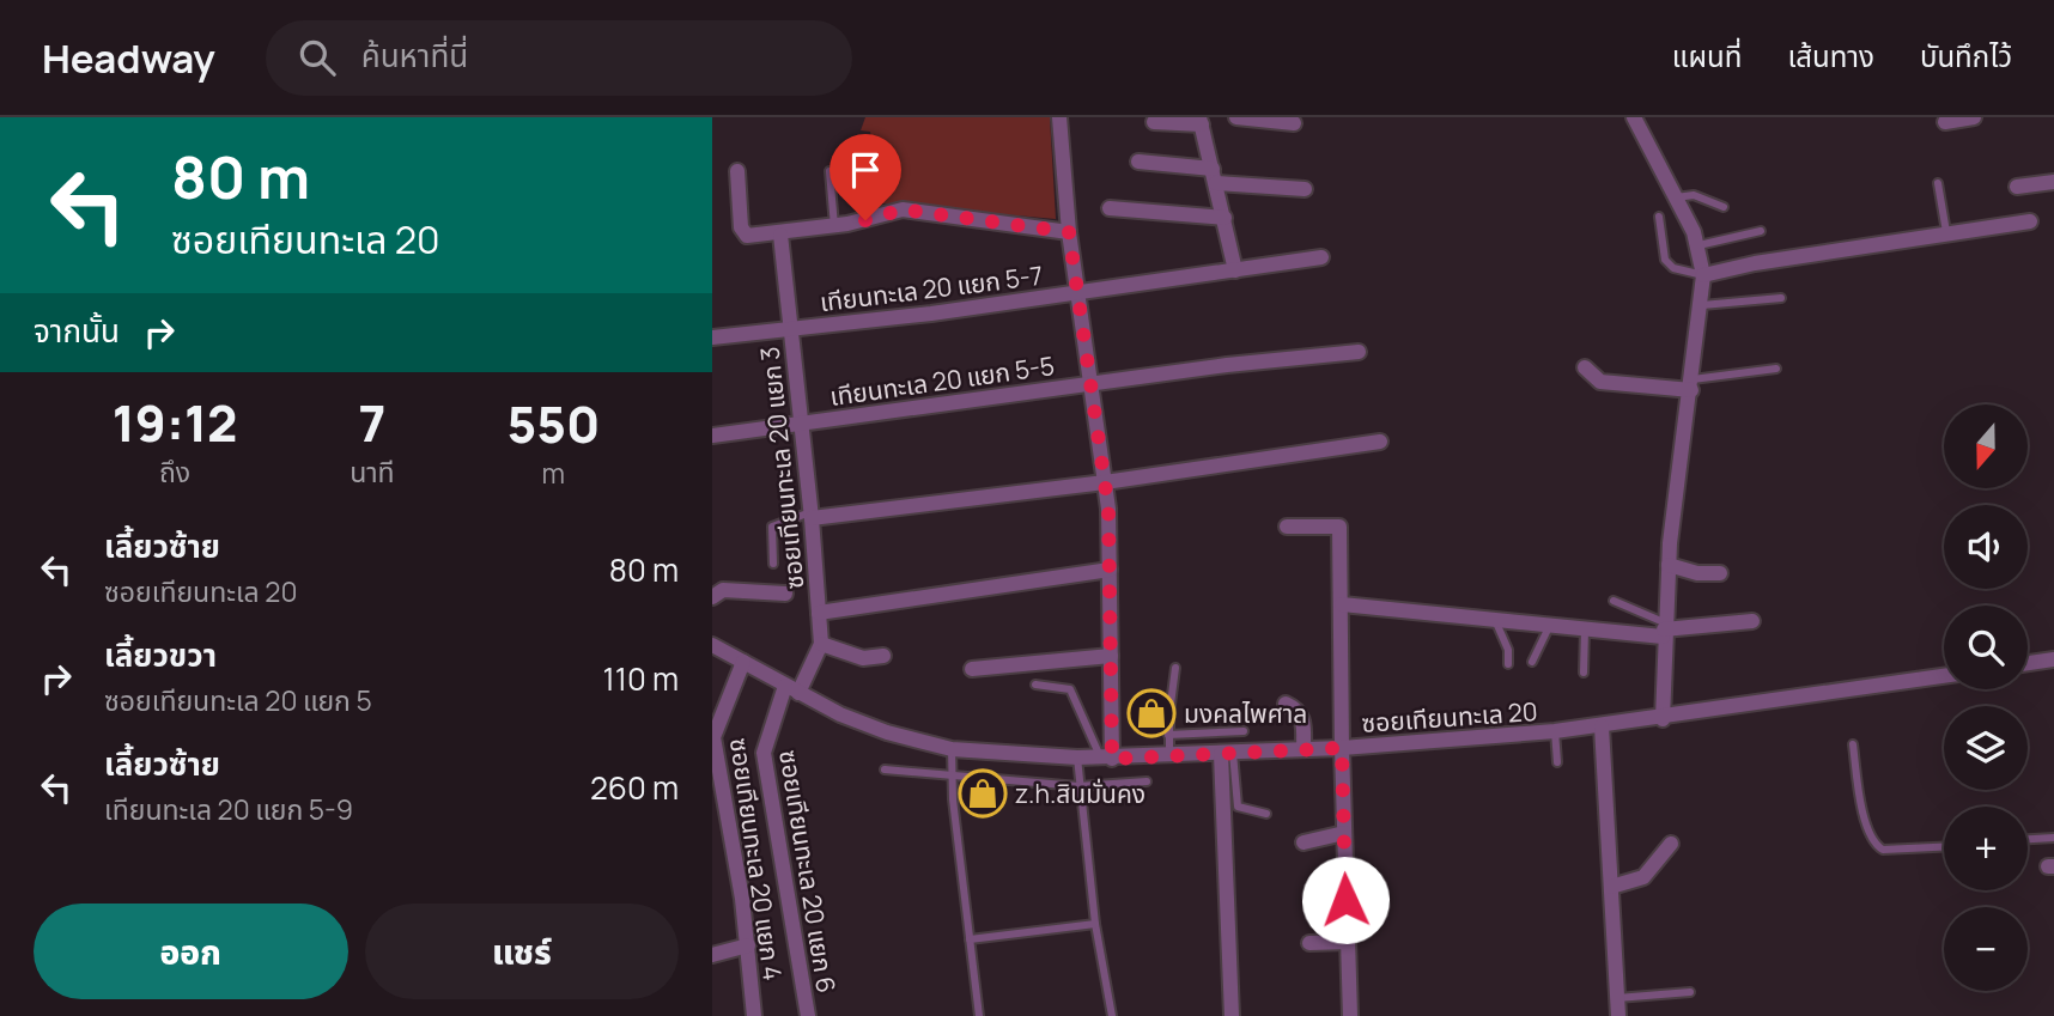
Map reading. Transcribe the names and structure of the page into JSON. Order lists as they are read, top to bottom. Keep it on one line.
{"streets":{"street":["เทียนทะเล 20 แยก 5-7","เทียนทะเล 20 แยก 5-5","ซอยเทียนทะเล 20 แยก 3","ซอยเทียนทะเล 20","ซอยเทียนทะเล 20 แยก 4","ซอยเทียนทะเล 20 แยก 6"]},"crossings":[["เทียนทะเล 20 แยก 5-7","ซอยเทียนทะเล 20 แยก 3"],["เทียนทะเล 20 แยก 5-5","ซอยเทียนทะเล 20 แยก 3"],["ซอยเทียนทะเล 20 แยก 3","ซอยเทียนทะเล 20"],["ซอยเทียนทะเล 20 แยก 3","ซอยเทียนทะเล 20 แยก 6"],["ซอยเทียนทะเล 20","ซอยเทียนทะเล 20 แยก 4"],["ซอยเทียนทะเล 20","ซอยเทียนทะเล 20 แยก 6"]],"places":{"shop":["มงคลไพศาล","z.h.สินมั่นคง"]},"north":"bottom","page":{"header":"Headway","search":"ค้นหาที่นี่","nav":["แผนที่","เส้นทาง","บันทึกไว้"],"turn":["80 m","ซอยเทียนทะเล 20"],"then":"จากนั้น","eta":["19:12","ถึง","7","นาที","550","m"],"map_buttons":["+","−"],"list":[{"name":"เลี้ยวซ้าย","note":"ซอยเทียนทะเล 20","value":"80 m"},{"name":"เลี้ยวขวา","note":"ซอยเทียนทะเล 20 แยก 5","value":"110 m"},{"name":"เลี้ยวซ้าย","note":"เทียนทะเล 20 แยก 5-9","value":"260 m"}],"buttons":["ออก","แชร์"]}}
